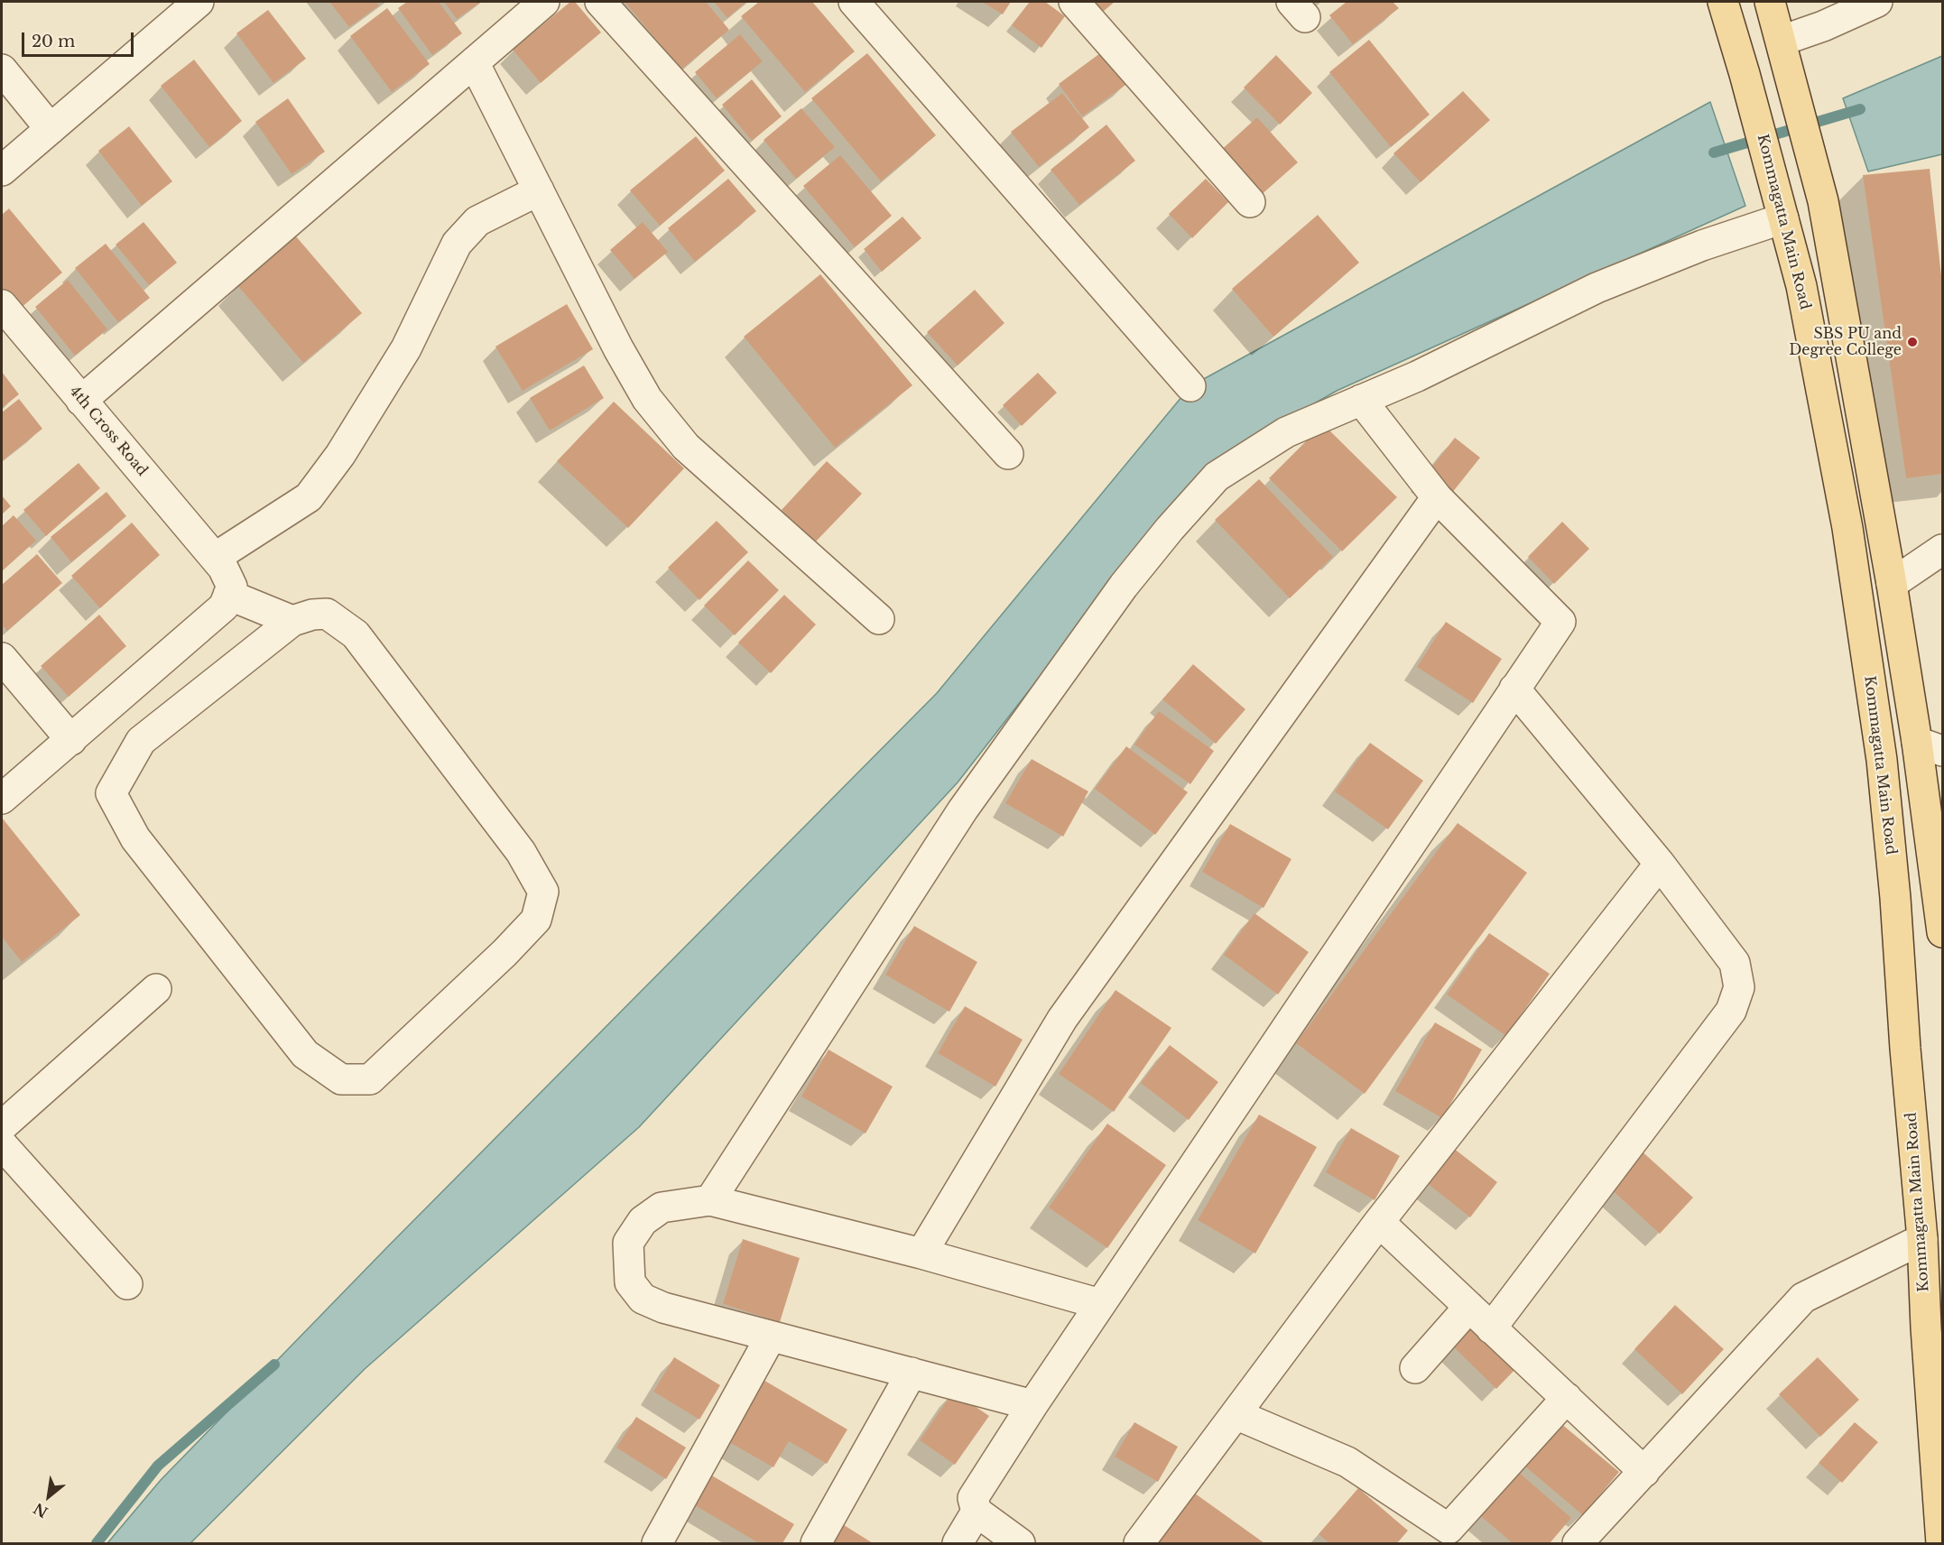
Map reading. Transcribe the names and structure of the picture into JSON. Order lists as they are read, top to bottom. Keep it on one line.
{"streets":{"main road":["Kommagatta Main Road"],"street":["4th Cross Road"]},"places":["SBS PU and Degree College"],"scale_bar":"20 m","north":"bottom left"}
